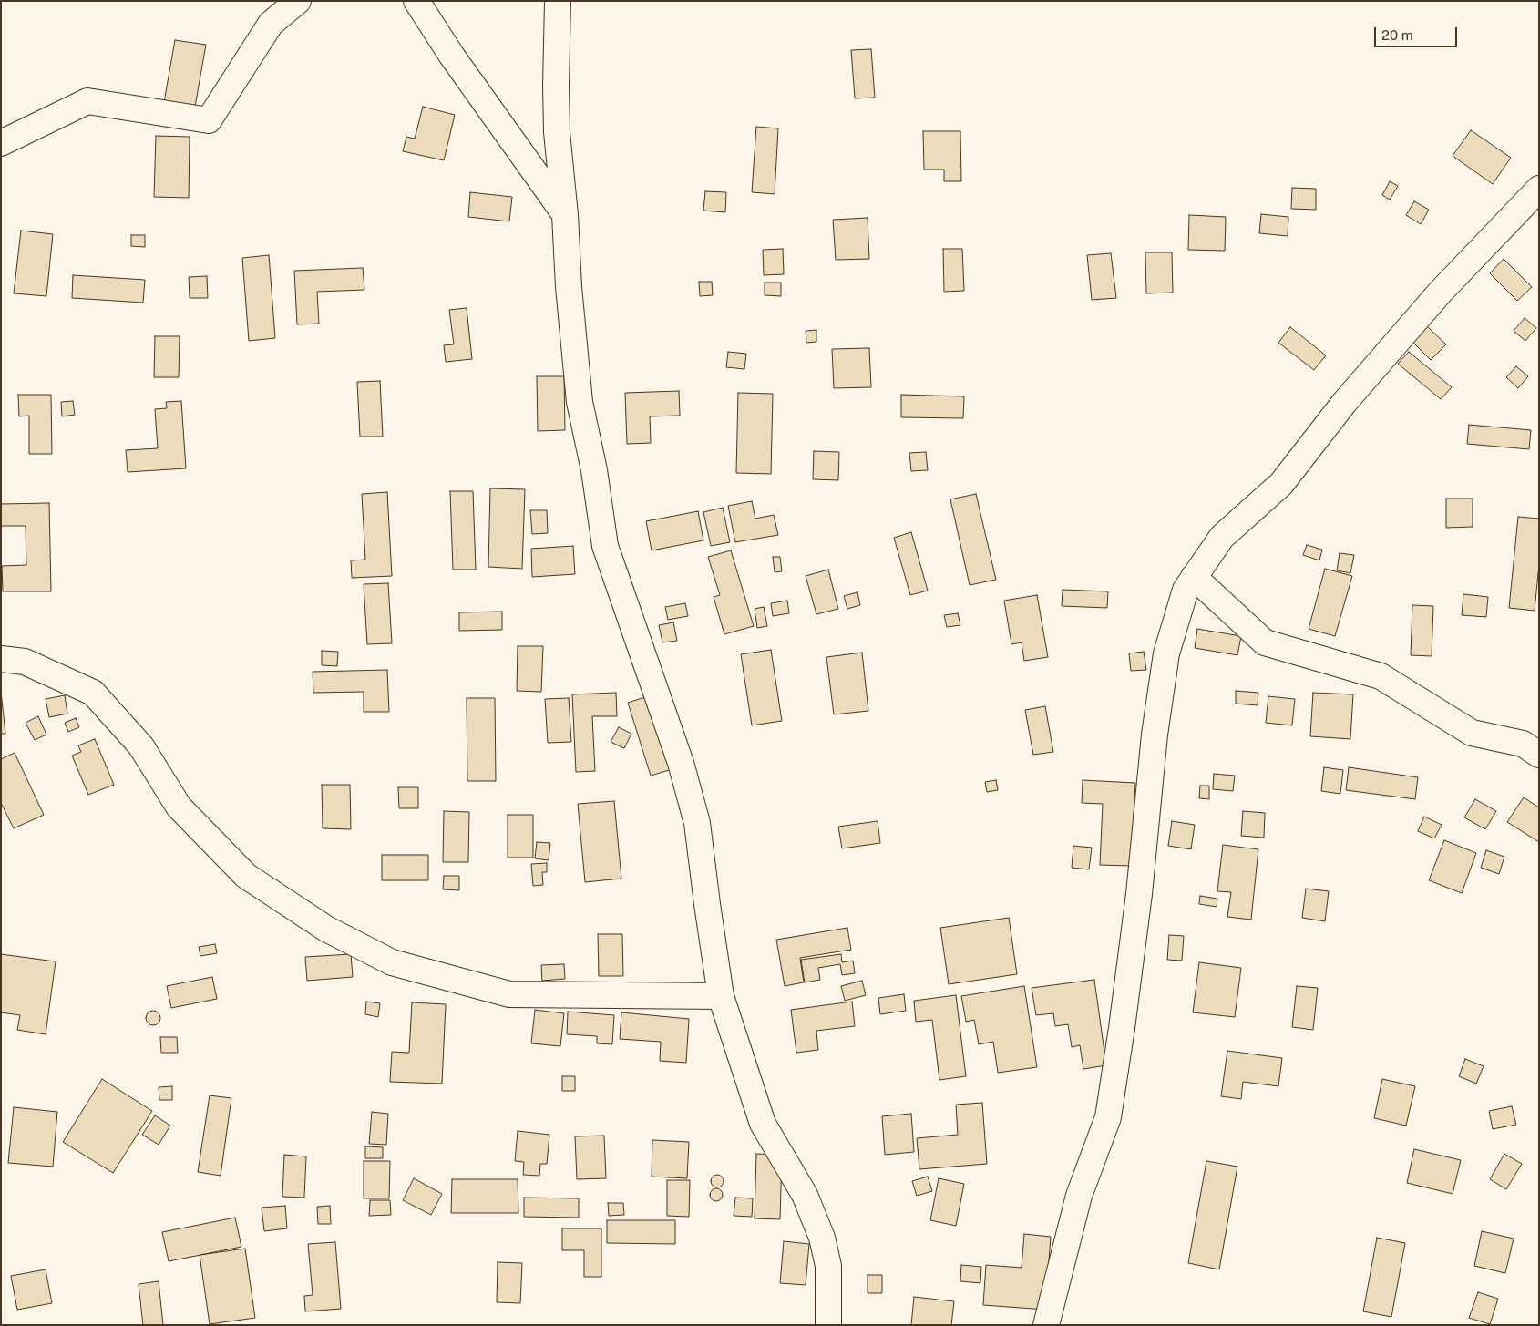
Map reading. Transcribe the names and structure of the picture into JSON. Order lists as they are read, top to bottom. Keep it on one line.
{"scale_bar":"20 m"}
